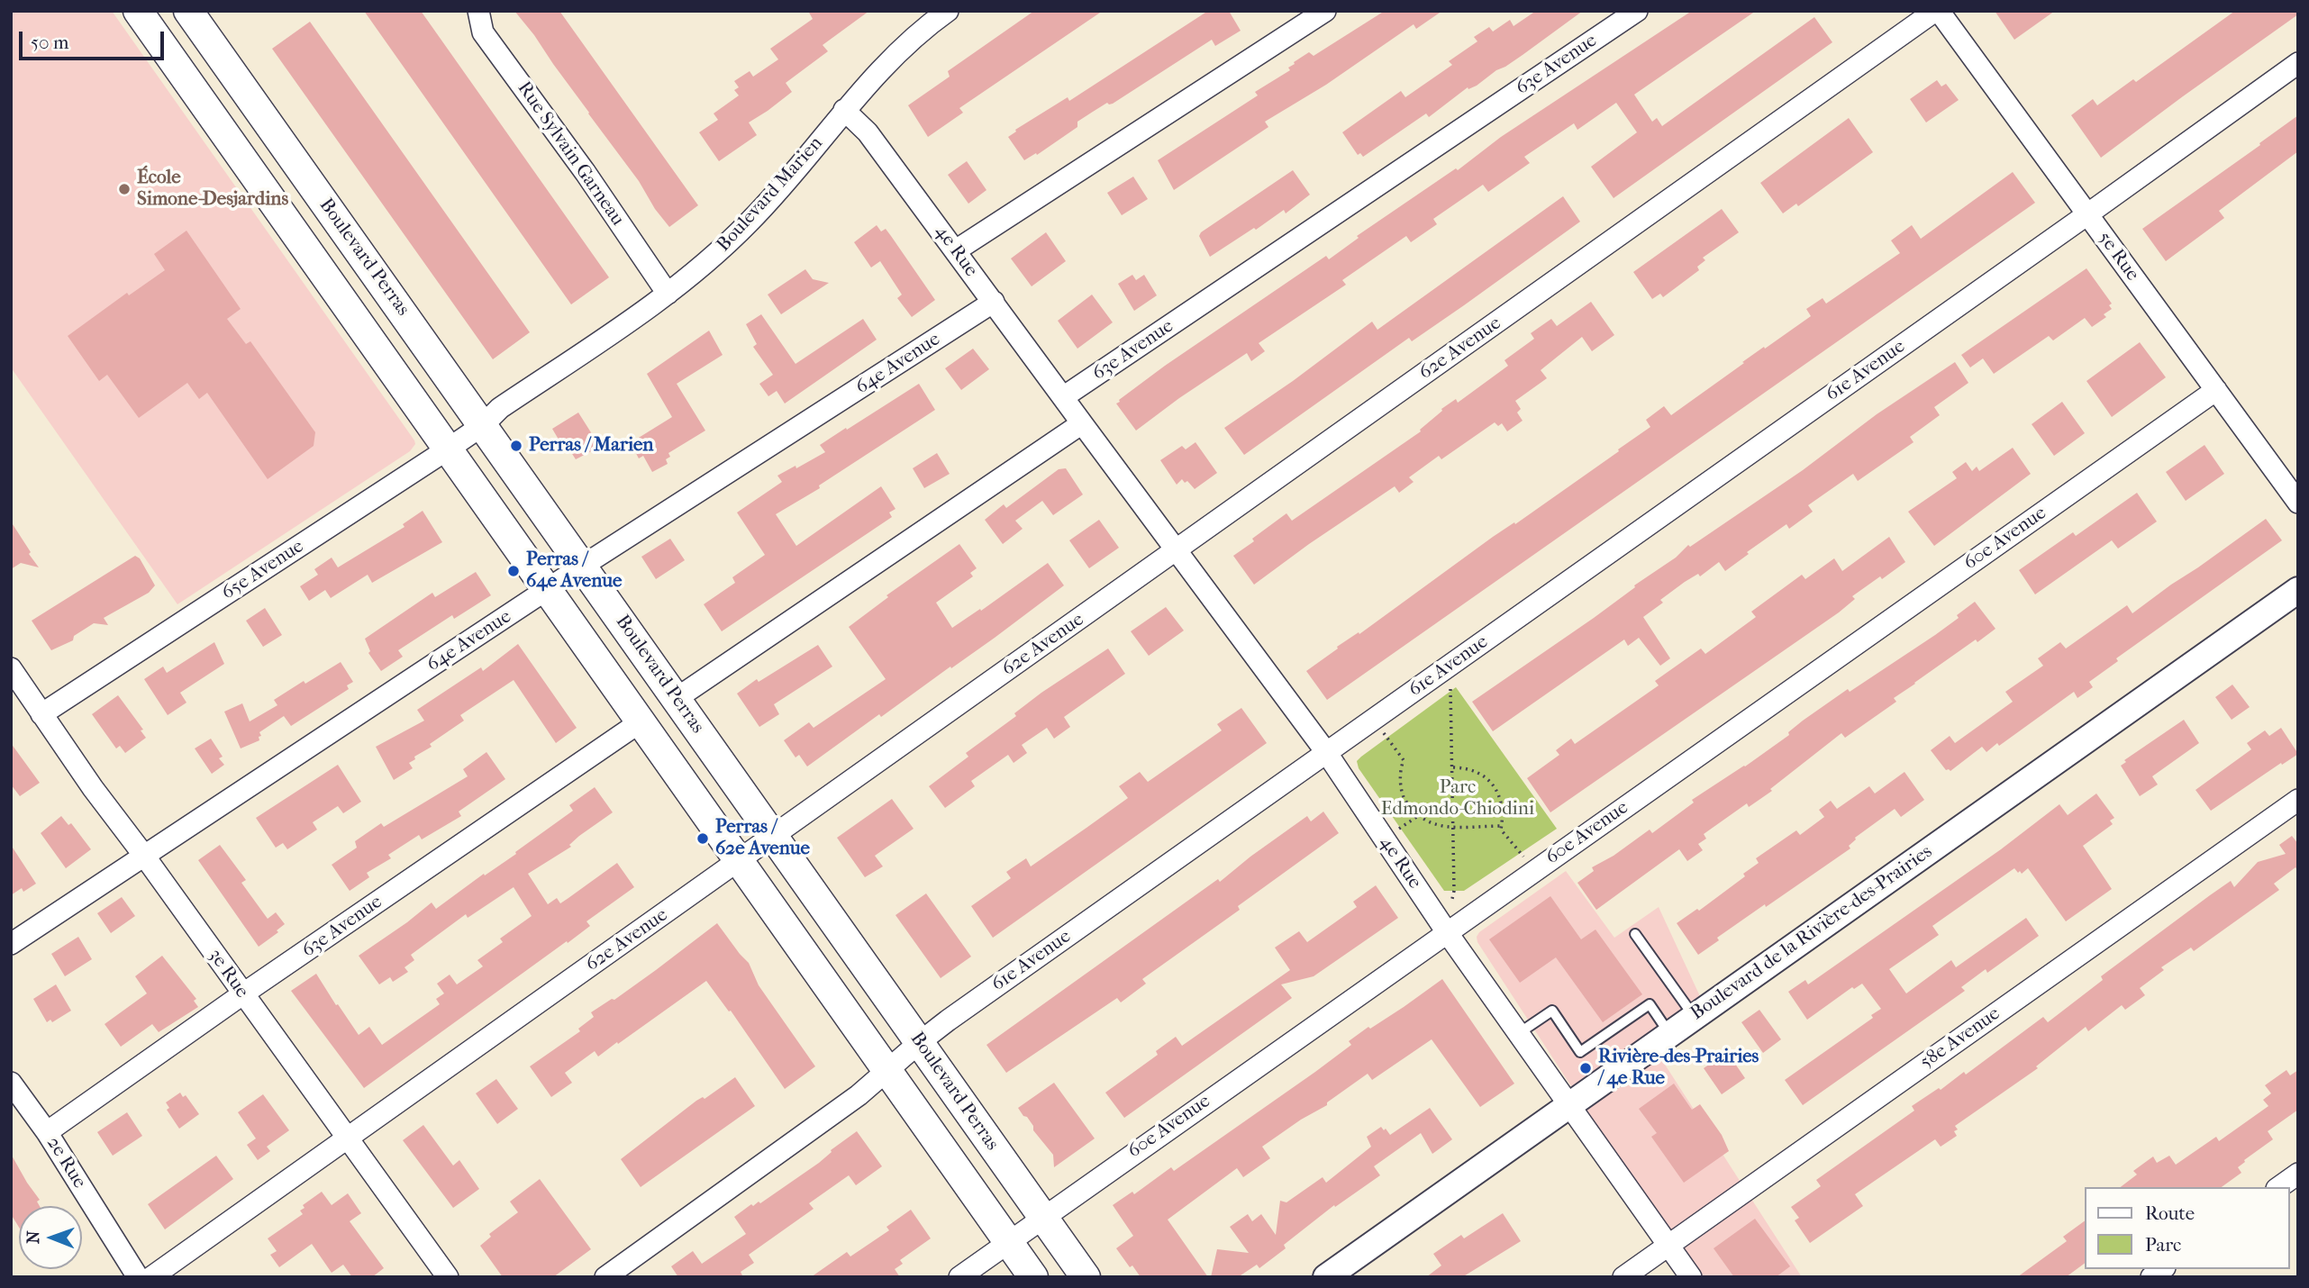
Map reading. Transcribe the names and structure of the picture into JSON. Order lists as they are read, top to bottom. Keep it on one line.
{"streets":{"main road":["Boulevard Perras"],"street":["63e Avenue","Rue Sylvain Garneau","Boulevard Marien","4e Rue","5e Rue","62e Avenue","64e Avenue","61e Avenue","60e Avenue","65e Avenue","Boulevard de la Rivière-des-Prairies","3e Rue","58e Avenue","2e Rue"]},"crossings":[["63e Avenue","4e Rue"],["63e Avenue","3e Rue"],["63e Avenue","2e Rue"],["Rue Sylvain Garneau","Boulevard Marien"],["Boulevard Marien","4e Rue"],["Boulevard Marien","Boulevard Perras"],["Boulevard Marien","65e Avenue"],["4e Rue","62e Avenue"],["4e Rue","64e Avenue"],["4e Rue","61e Avenue"],["4e Rue","60e Avenue"],["4e Rue","Boulevard de la Rivière-des-Prairies"],["4e Rue","58e Avenue"],["5e Rue","62e Avenue"],["5e Rue","61e Avenue"],["5e Rue","60e Avenue"],["Boulevard Perras","62e Avenue"],["Boulevard Perras","64e Avenue"],["Boulevard Perras","61e Avenue"],["Boulevard Perras","60e Avenue"],["Boulevard Perras","65e Avenue"],["62e Avenue","3e Rue"],["64e Avenue","3e Rue"],["65e Avenue","3e Rue"]],"parks":["Parc Edmondo-Chiodini"],"places":["École Simone-Desjardins","Perras / Marien","Perras / 64e Avenue","Perras / 62e Avenue","Rivière-des-Prairies / 4e Rue"],"legend":["Route","Parc"],"scale_bar":"50 m","north":"left"}
